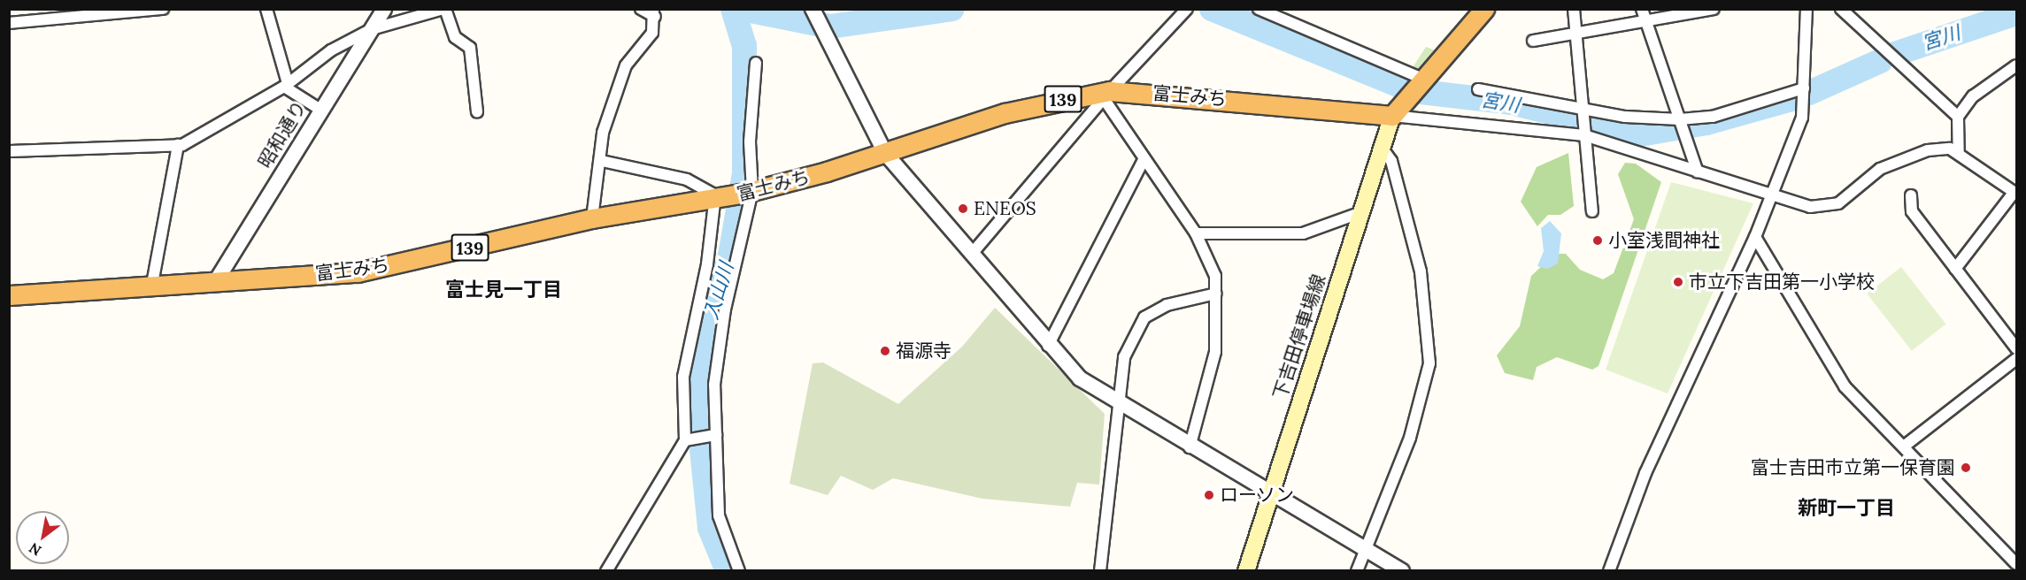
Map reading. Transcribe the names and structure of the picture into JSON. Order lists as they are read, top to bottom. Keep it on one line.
{"streets":{"highway":["富士みち","139"],"main road":["下吉田停車場線"],"street":["昭和通り"]},"crossings":[["富士みち","昭和通り"],["富士みち","下吉田停車場線"]],"districts":["富士見一丁目","新町一丁目"],"water":["宮川","入山川"],"places":["ENEOS","小室浅間神社","市立下吉田第一小学校","福源寺","富士吉田市立第一保育園","ローソン"],"north":"bottom left"}
